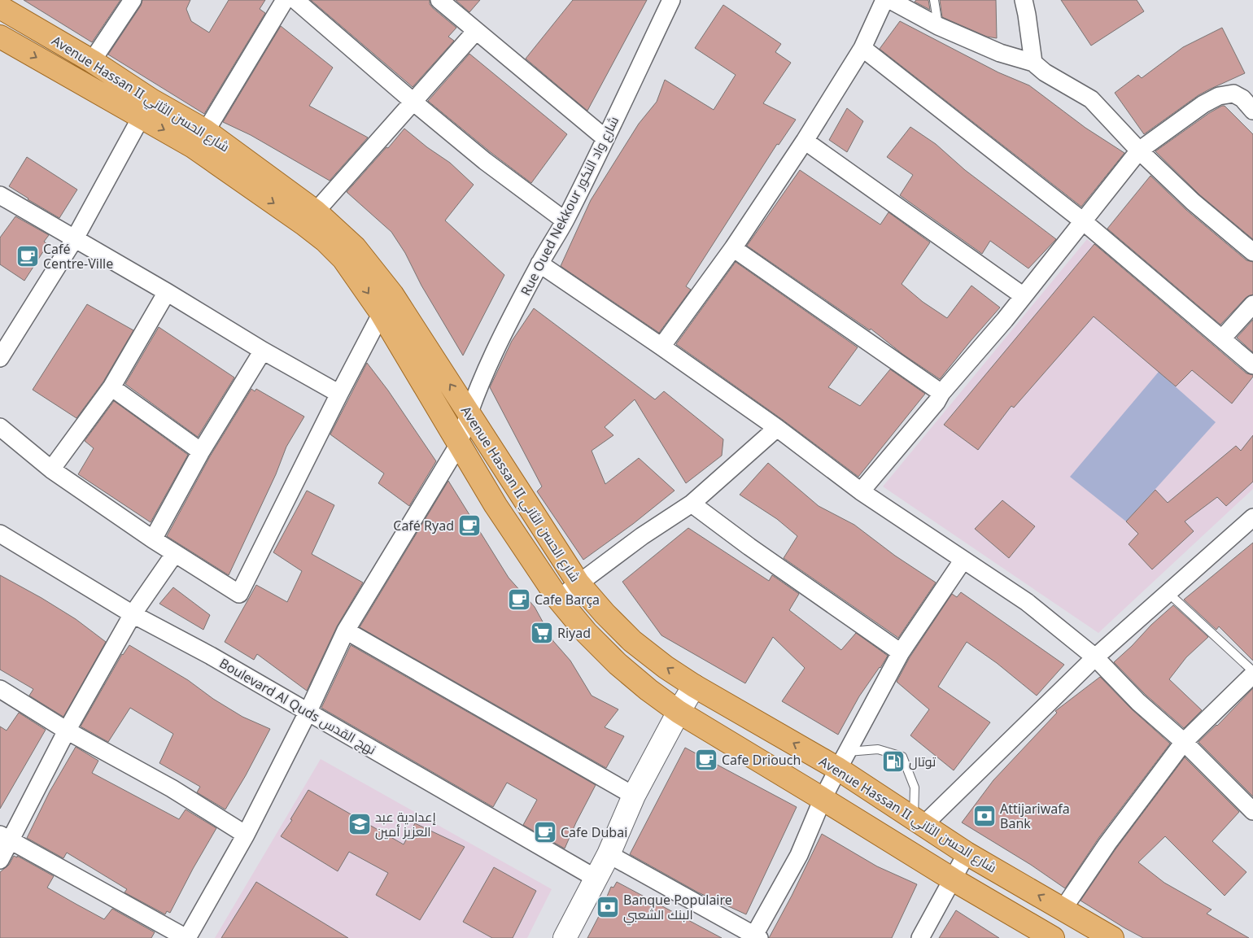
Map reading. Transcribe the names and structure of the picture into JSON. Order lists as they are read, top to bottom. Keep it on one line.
{"streets":{"main road":["Avenue Hassan II شارع الحسن الثاني"],"street":["Rue Oued Nekkour شارع واد النکور","Boulevard Al Quds نهج القدس"]},"crossings":[["Avenue Hassan II شارع الحسن الثاني","Rue Oued Nekkour شارع واد النکور"],["Rue Oued Nekkour شارع واد النکور","Boulevard Al Quds نهج القدس"]],"places":{"cafe":["Café Centre-Ville","Café Ryad","Cafe Barça","Cafe Driouch","Cafe Dubai"],"supermarket":["Riyad"],"fuel station":["توتال"],"bank":["Attijariwafa Bank","Banque Populaire البنك الشعبي"],"school or university":["إعدادية عبد العزيز أمين"]}}
